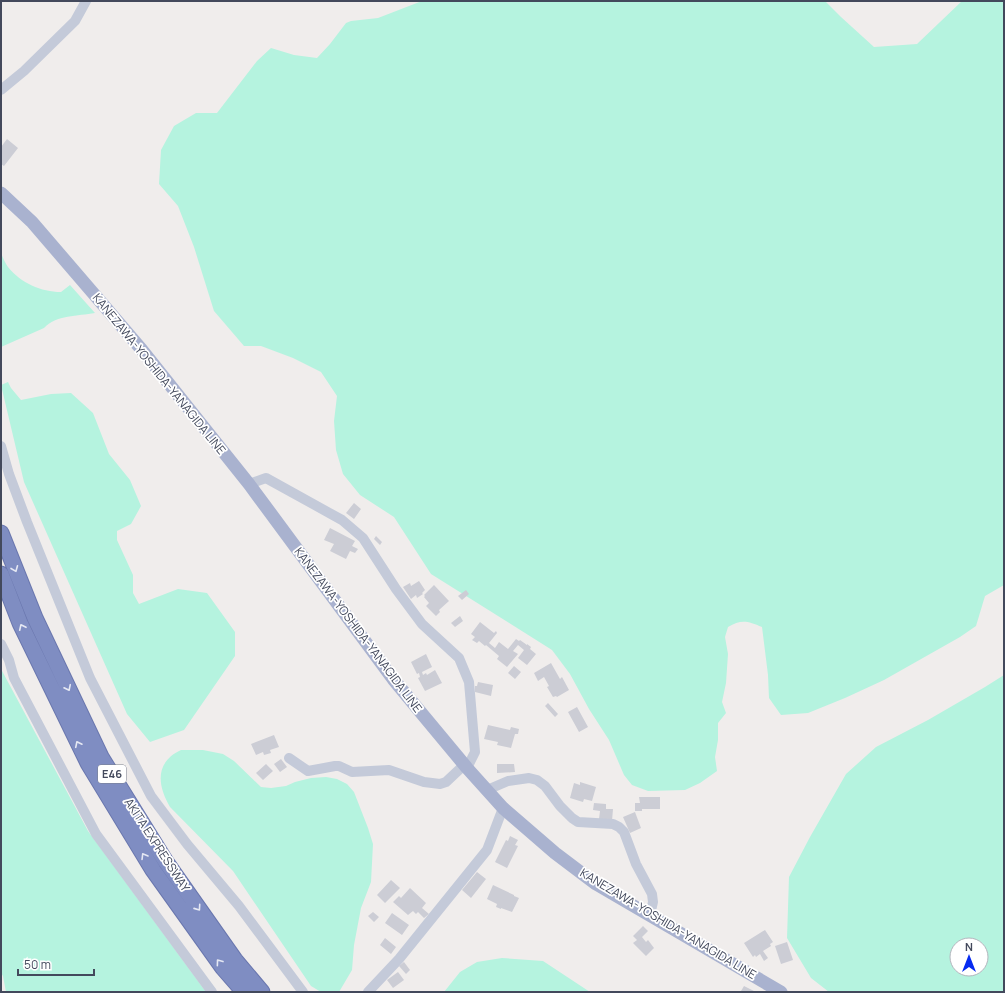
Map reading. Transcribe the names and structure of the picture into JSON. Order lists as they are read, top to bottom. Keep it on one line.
{"streets":{"highway":["E46","AKITA EXPRESSWAY"],"main road":["KANEZAWA-YOSHIDA-YANAGIDA LINE"]},"scale_bar":"50 m","north":"top"}
